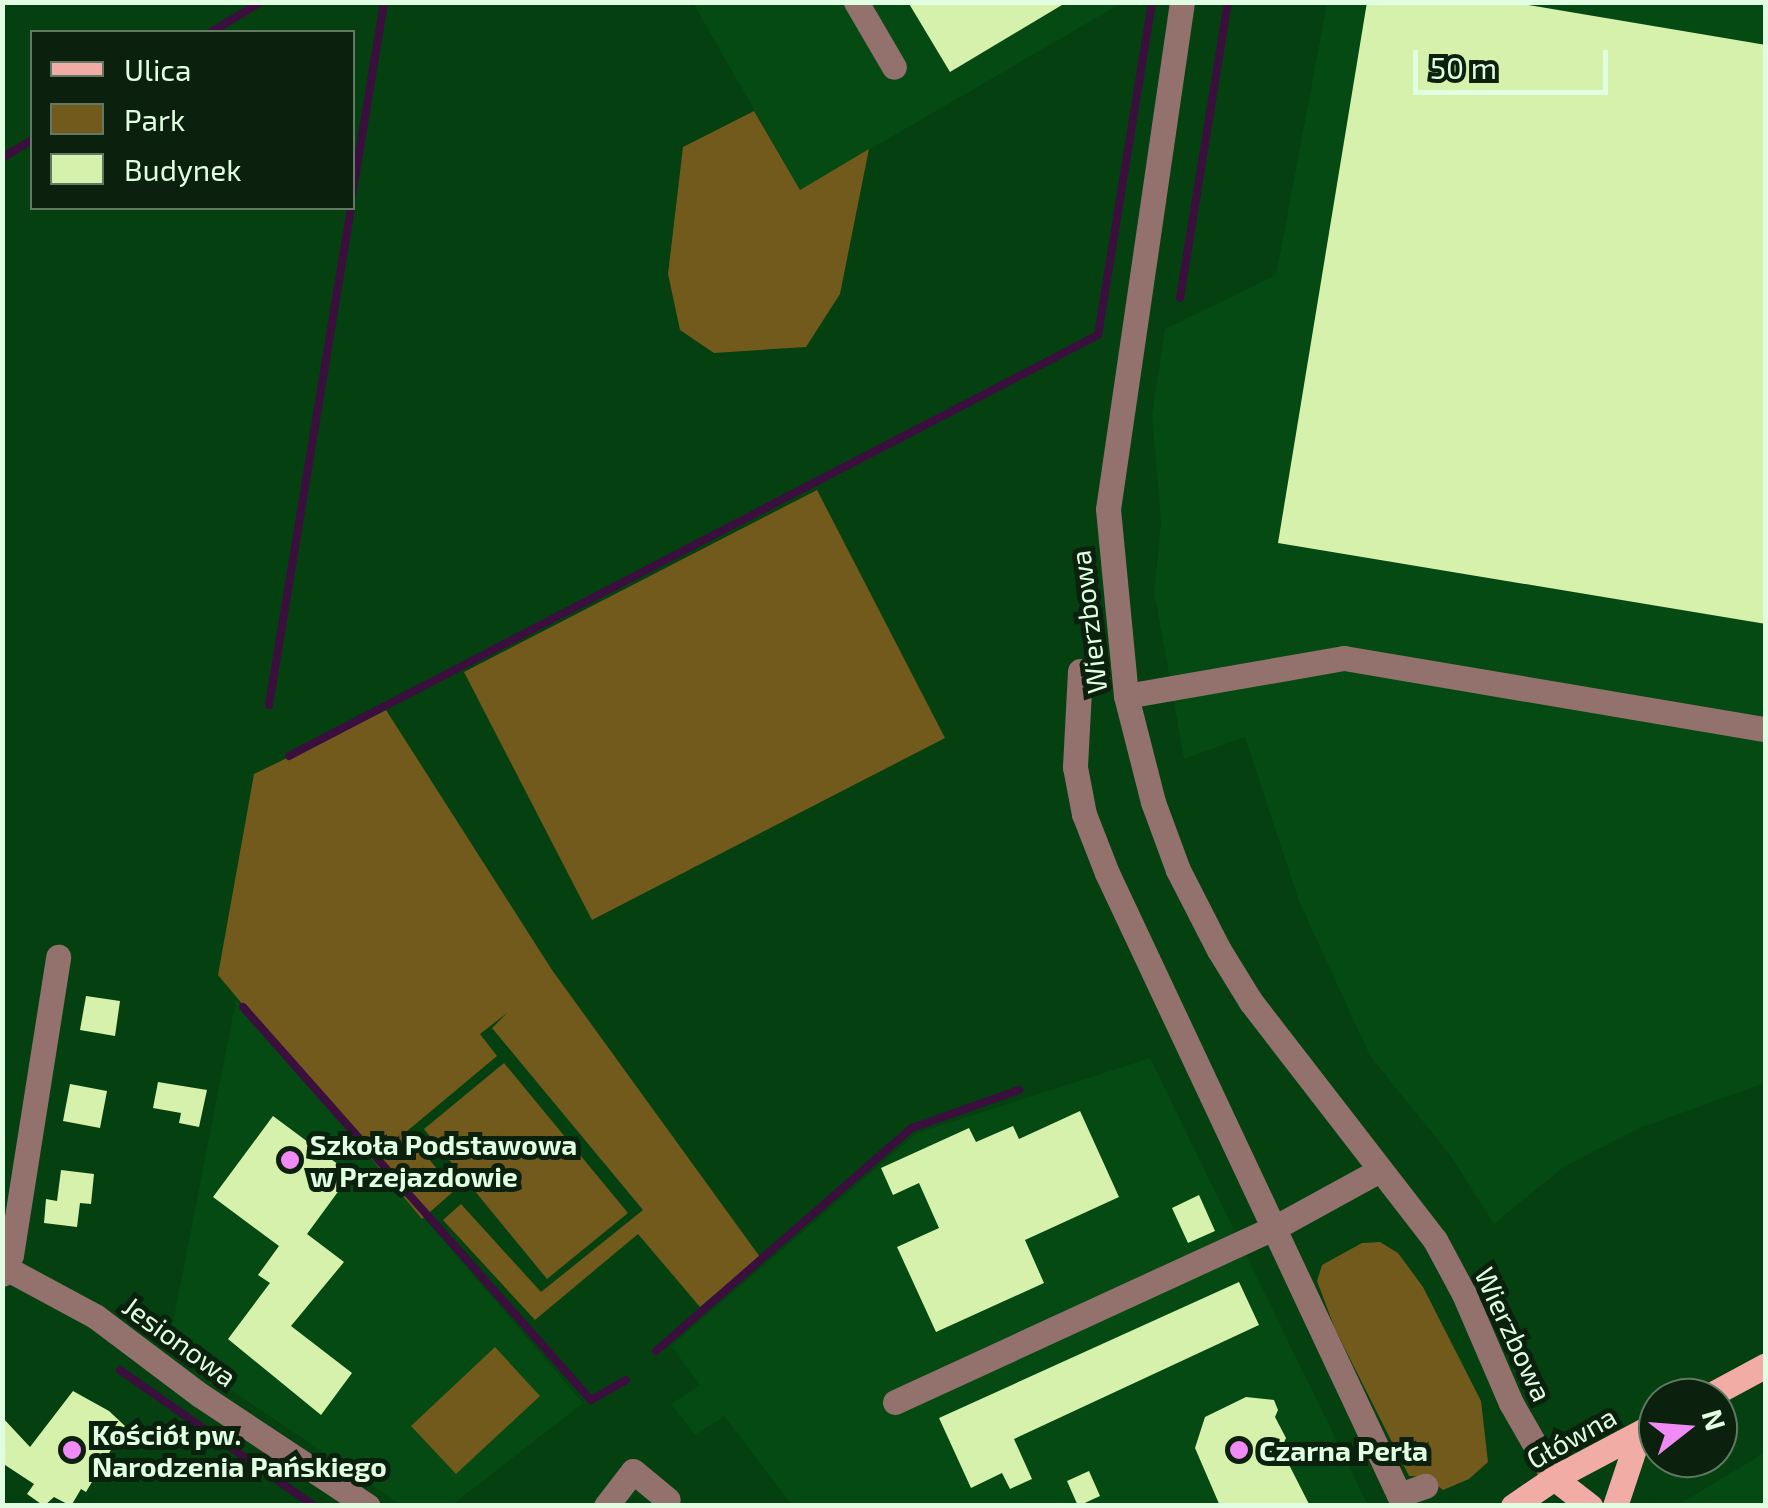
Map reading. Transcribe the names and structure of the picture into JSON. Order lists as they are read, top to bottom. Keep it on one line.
{"streets":{"main road":["Główna"],"street":["Wierzbowa","Jesionowa"]},"crossings":[["Wierzbowa","Główna"]],"places":["Szkoła Podstawowa w Przejazdowie","Kościół pw. Narodzenia Pańskiego","Czarna Perła"],"legend":["Ulica","Park","Budynek"],"scale_bar":"50 m","north":"right"}
